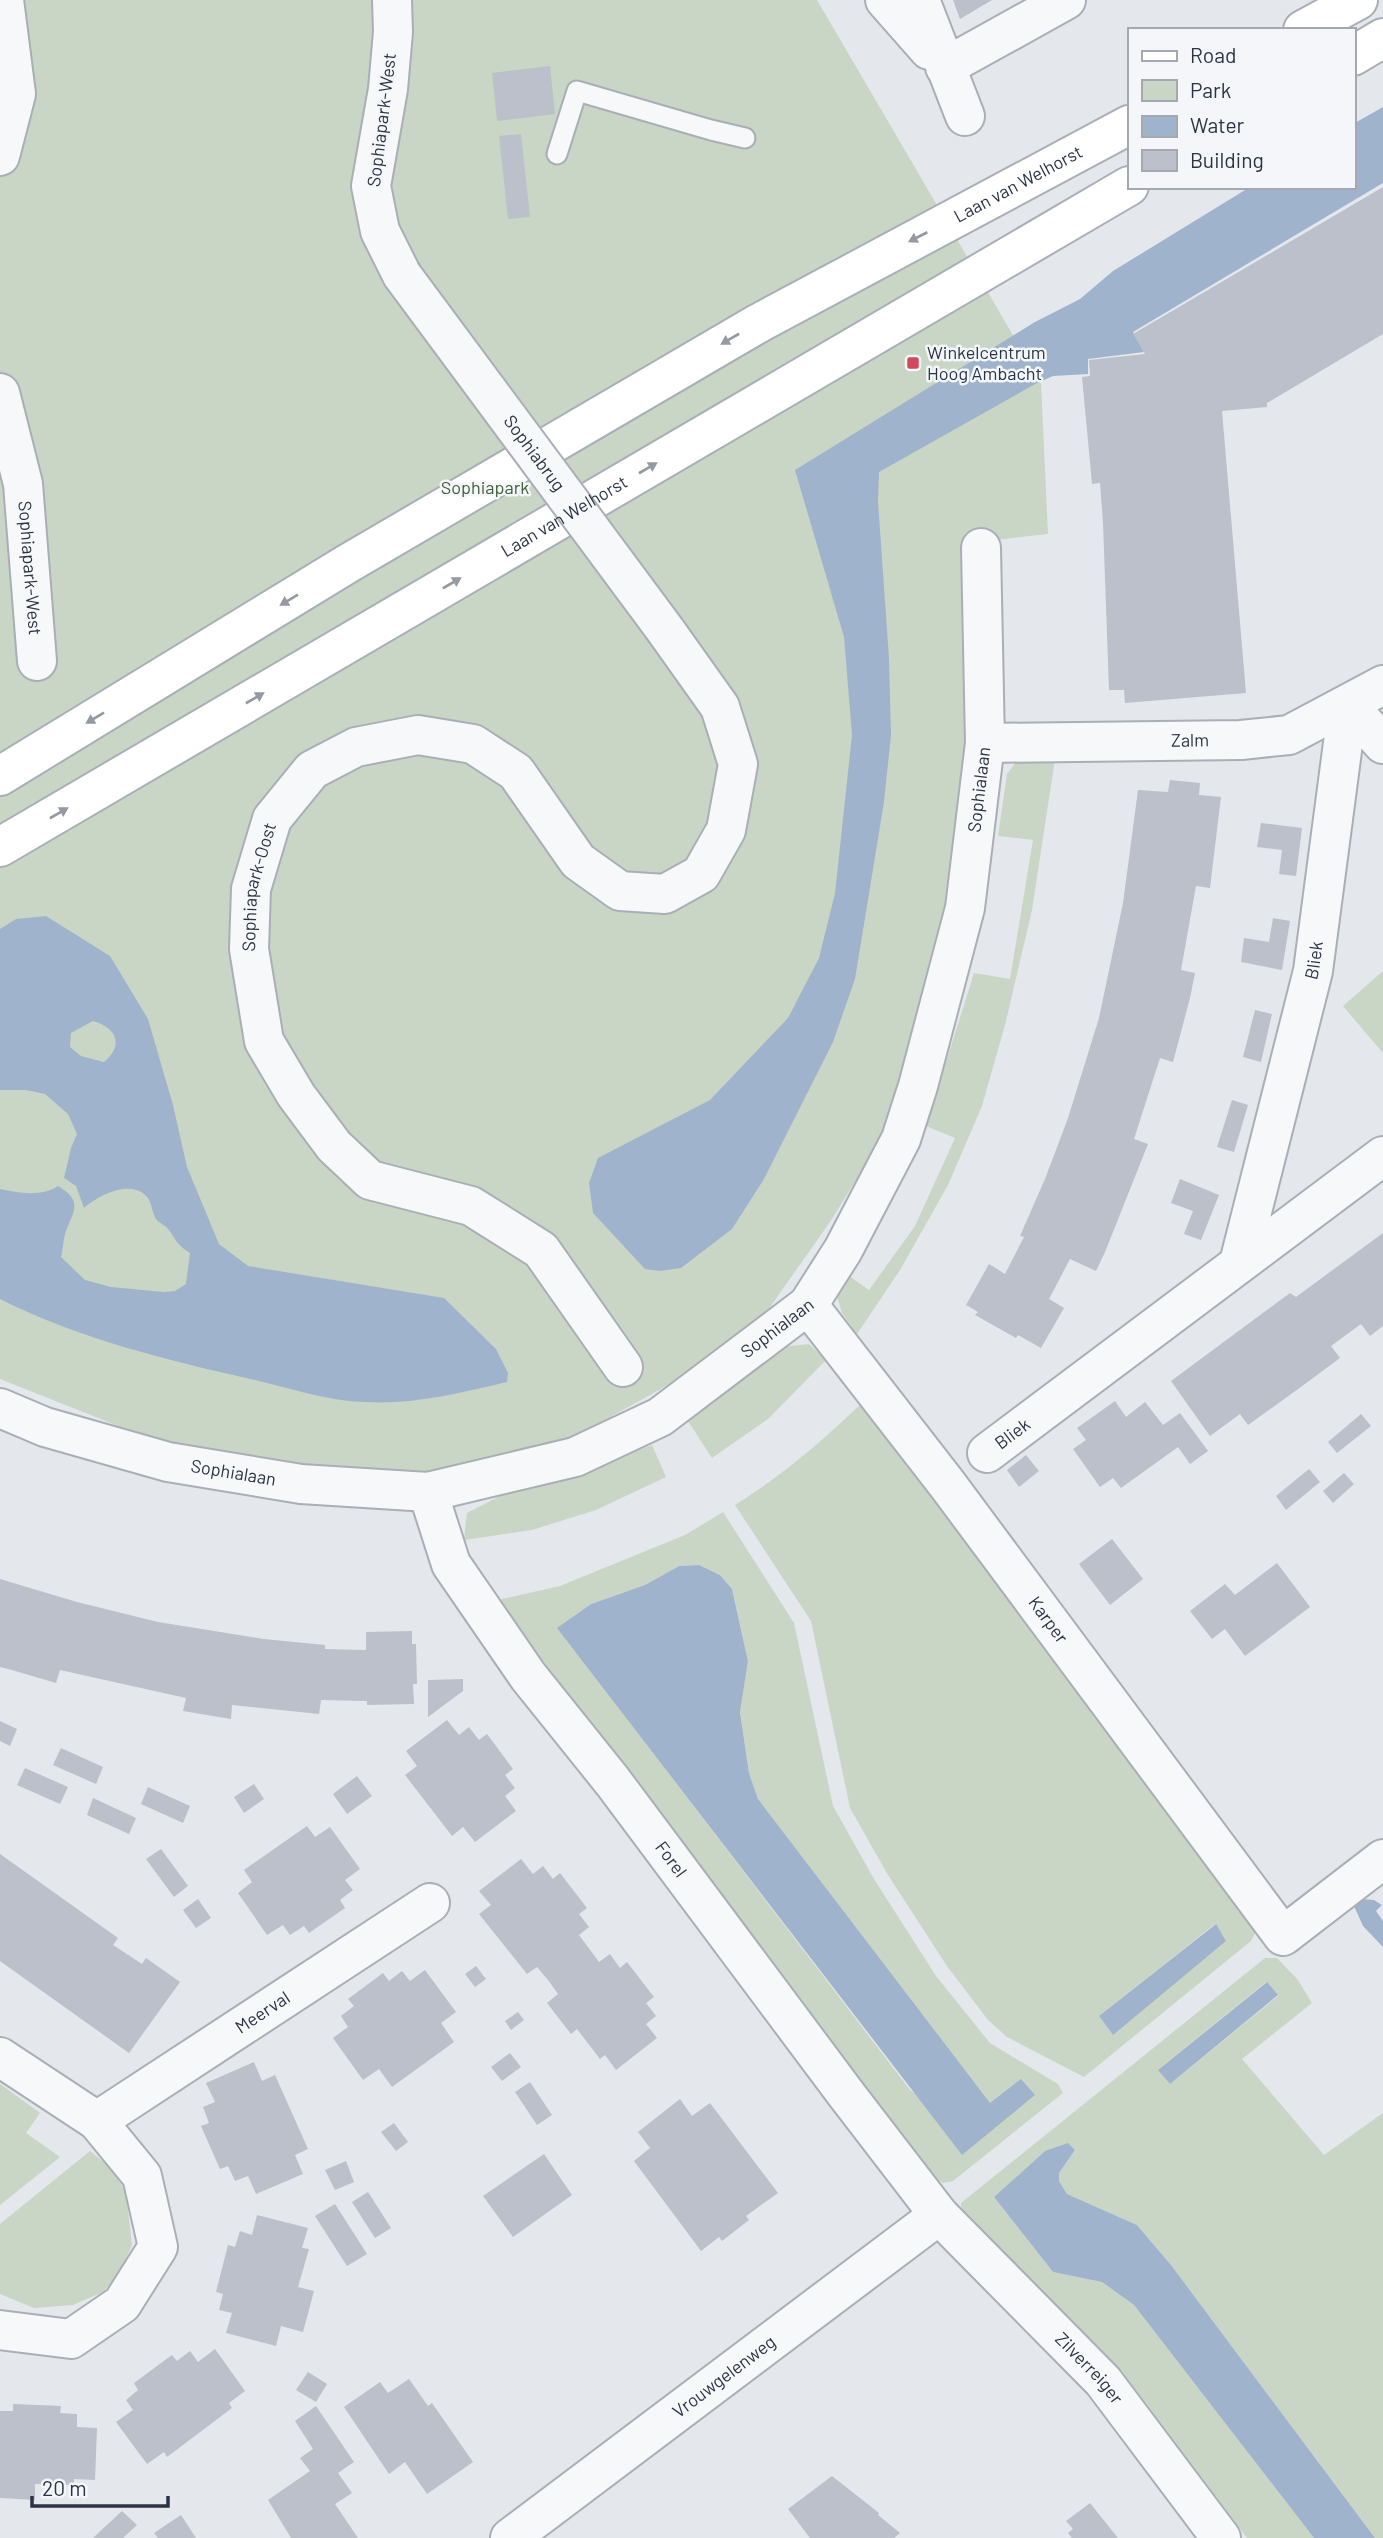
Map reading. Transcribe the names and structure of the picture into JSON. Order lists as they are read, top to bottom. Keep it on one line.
{"streets":{"main road":["Laan van Welhorst"],"street":["Sophiapark-West","Sophiabrug","Zalm","Sophialaan","Sophiapark-Oost","Bliek","Karper","Forel","Meerval","Zilverreiger","Vrouwgelenweg"]},"crossings":[["Sophiapark-West","Sophiabrug"],["Sophiabrug","Sophiapark-Oost"],["Zalm","Sophialaan"],["Zalm","Bliek"],["Sophialaan","Karper"],["Sophialaan","Forel"],["Forel","Zilverreiger"],["Forel","Vrouwgelenweg"],["Zilverreiger","Vrouwgelenweg"]],"parks":["Sophiapark"],"places":{"transit":["Winkelcentrum Hoog Ambacht"]},"legend":["Road","Park","Water","Building"],"scale_bar":"20 m"}
